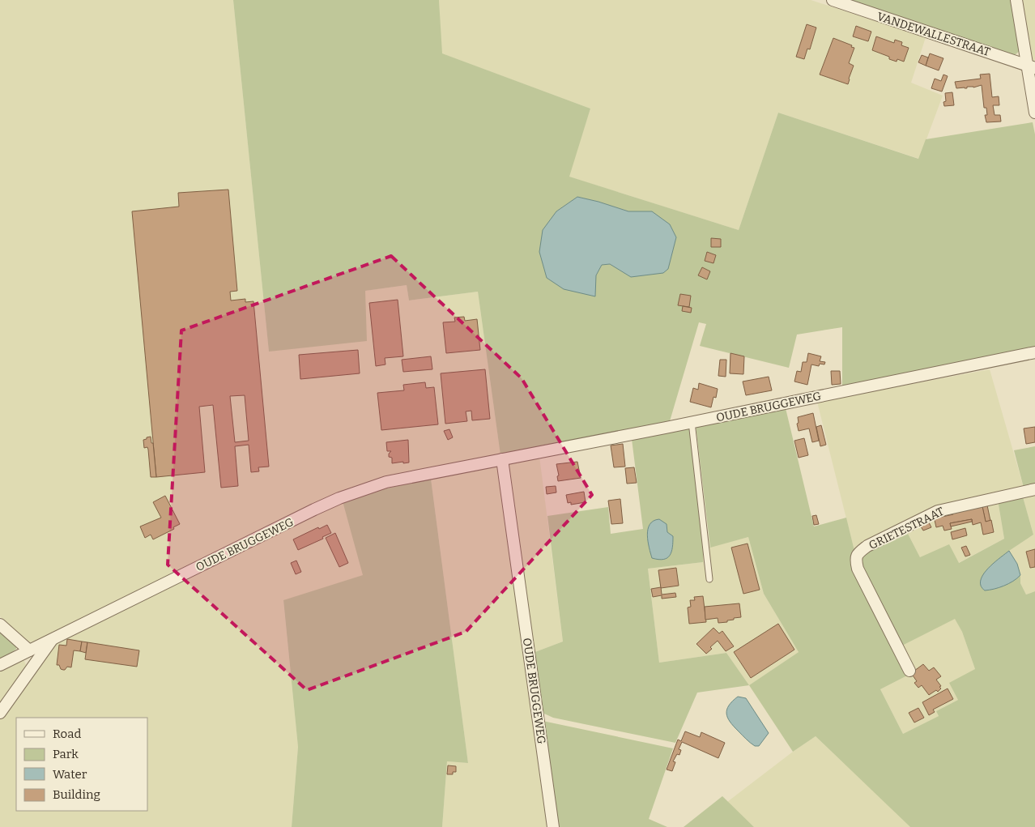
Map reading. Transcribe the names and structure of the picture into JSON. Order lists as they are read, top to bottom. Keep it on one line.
{"streets":{"street":["VANDEWALLESTRAAT","OUDE BRUGGEWEG","GRIETESTRAAT"]},"legend":["Road","Park","Water","Building"]}
